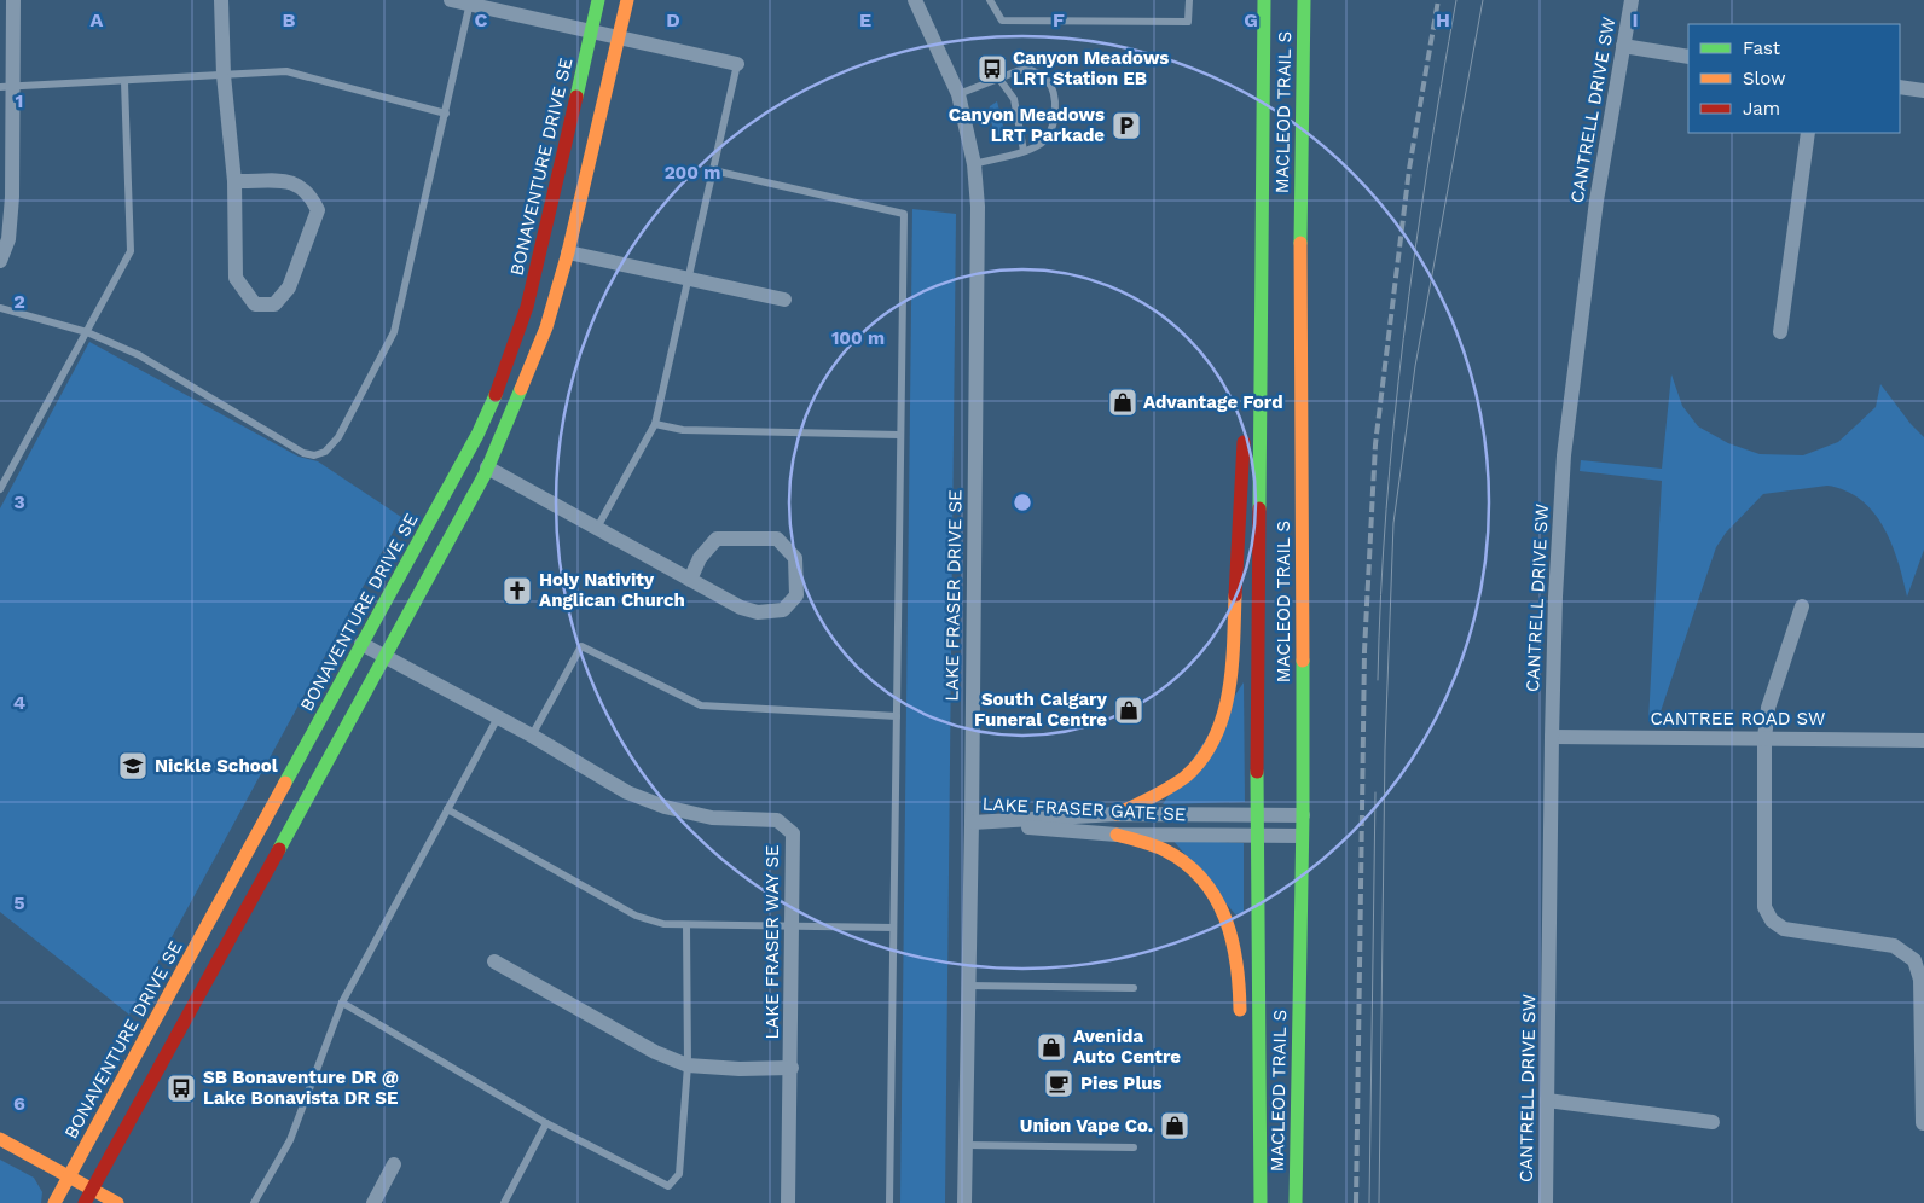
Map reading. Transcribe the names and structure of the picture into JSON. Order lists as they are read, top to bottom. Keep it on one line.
{"streets":{"main road":["MACLEOD TRAIL S","BONAVENTURE DRIVE SE"],"street":["CANTRELL DRIVE SW","LAKE FRASER DRIVE SE","CANTREE ROAD SW","LAKE FRASER GATE SE","LAKE FRASER WAY SE"]},"crossings":[["CANTRELL DRIVE SW","CANTREE ROAD SW"],["MACLEOD TRAIL S","LAKE FRASER GATE SE"],["BONAVENTURE DRIVE SE","LAKE FRASER WAY SE"],["LAKE FRASER DRIVE SE","LAKE FRASER GATE SE"]],"places":{"bus stop":["Canyon Meadows LRT Station EB","SB Bonaventure DR @ Lake Bonavista DR SE"],"parking":["Canyon Meadows LRT Parkade"],"shop":["Advantage Ford","South Calgary Funeral Centre","Avenida Auto Centre","Union Vape Co."],"church":["Holy Nativity Anglican Church"],"school or university":["Nickle School"],"cafe":["Pies Plus"]},"legend":["Fast","Slow","Jam"],"grid":{"columns":["A","B","C","D","E","F","G","H","I"],"rows":["1","2","3","4","5","6"]},"rings":["200 m","100 m"]}
